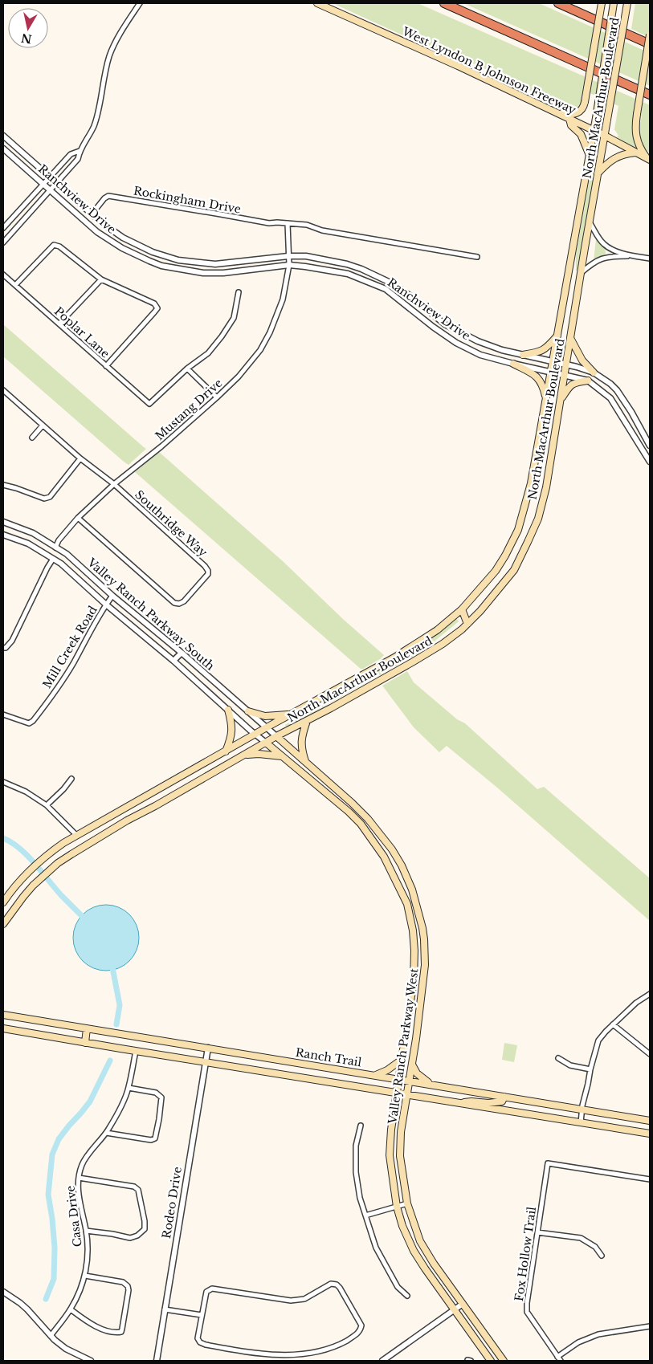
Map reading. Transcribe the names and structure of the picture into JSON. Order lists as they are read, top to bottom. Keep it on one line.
{"streets":{"main road":["West Lyndon B Johnson Freeway","North MacArthur Boulevard","Valley Ranch Parkway West","Ranch Trail"],"street":["Ranchview Drive","Rockingham Drive","Poplar Lane","Mustang Drive","Southridge Way","Valley Ranch Parkway South","Mill Creek Road","Rodeo Drive","Casa Drive","Fox Hollow Trail"]},"crossings":[["West Lyndon B Johnson Freeway","North MacArthur Boulevard"],["North MacArthur Boulevard","Ranchview Drive"],["North MacArthur Boulevard","Valley Ranch Parkway South"],["North MacArthur Boulevard","Valley Ranch Parkway West"],["Ranchview Drive","Rockingham Drive"],["Ranchview Drive","Mustang Drive"],["Mustang Drive","Southridge Way"],["Mustang Drive","Valley Ranch Parkway South"],["Valley Ranch Parkway South","Mill Creek Road"],["Valley Ranch Parkway South","Valley Ranch Parkway West"],["Valley Ranch Parkway West","Ranch Trail"],["Ranch Trail","Rodeo Drive"]],"north":"bottom"}
